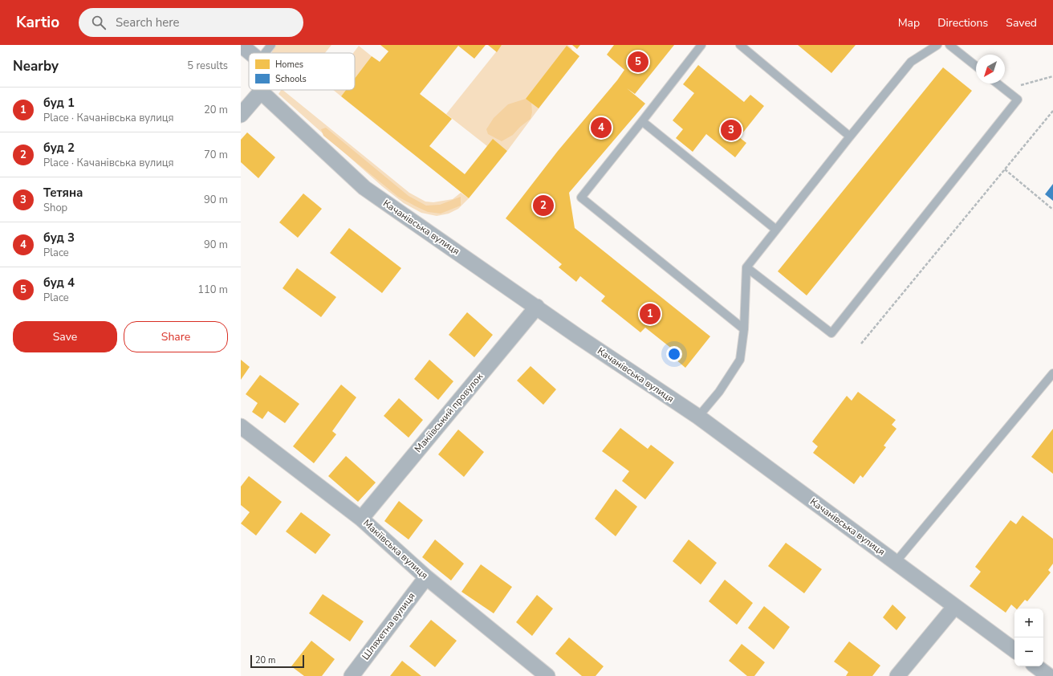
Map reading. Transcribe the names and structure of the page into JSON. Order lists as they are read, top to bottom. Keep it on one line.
{"streets":{"street":["Качанівська вулиця","Макіївський провулок","Макіївська вулиця","Шляхетна вулиця"]},"crossings":[["Качанівська вулиця","Макіївський провулок"],["Макіївський провулок","Макіївська вулиця"],["Макіївська вулиця","Шляхетна вулиця"]],"legend":["Homes","Schools"],"scale_bar":"20 m","north":"bottom left","page":{"header":"Kartio","search":"Search here","nav":["Map","Directions","Saved"],"heading":["Nearby","5 results"],"pins":["5","4","3","2","1"],"list":[{"mark":"1","name":"буд 1","note":"Place · Качанівська вулиця","value":"20 m"},{"mark":"2","name":"буд 2","note":"Place · Качанівська вулиця","value":"70 m"},{"mark":"3","name":"Тетяна","note":"Shop","value":"90 m"},{"mark":"4","name":"буд 3","note":"Place","value":"90 m"},{"mark":"5","name":"буд 4","note":"Place","value":"110 m"}],"buttons":["Save","Share"],"map_buttons":["+","−"],"scale":"20 m"}}
